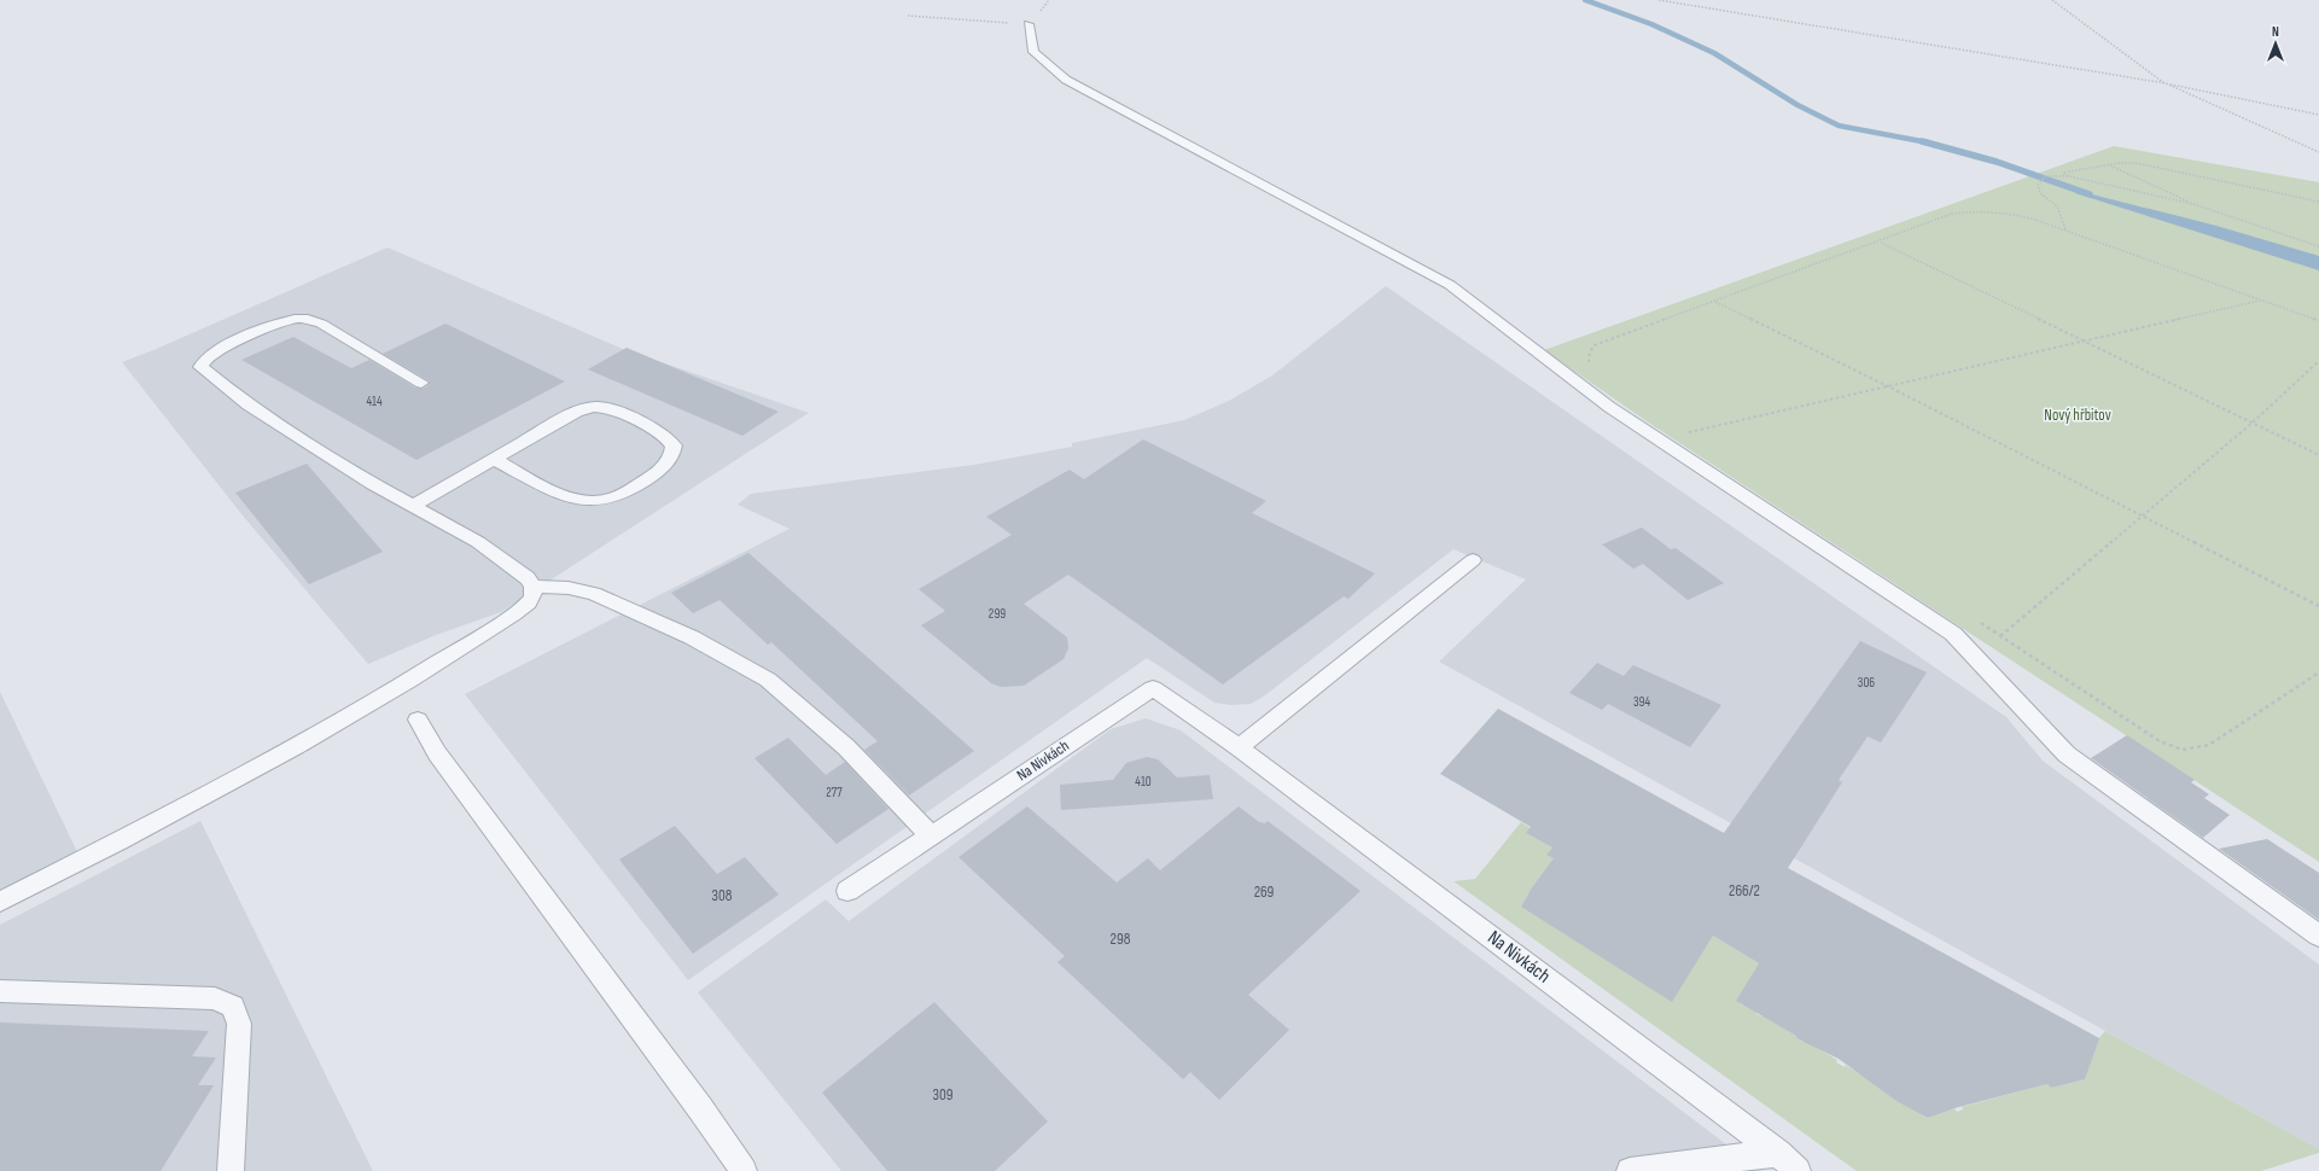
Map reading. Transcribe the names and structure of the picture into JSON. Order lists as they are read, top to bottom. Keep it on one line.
{"streets":{"lane":["Na Nivkách"]},"parks":["Nový hřbitov"],"house_numbers":["414","299","306","394","410","277","266/2","269","308","298","309"],"north":"top"}
